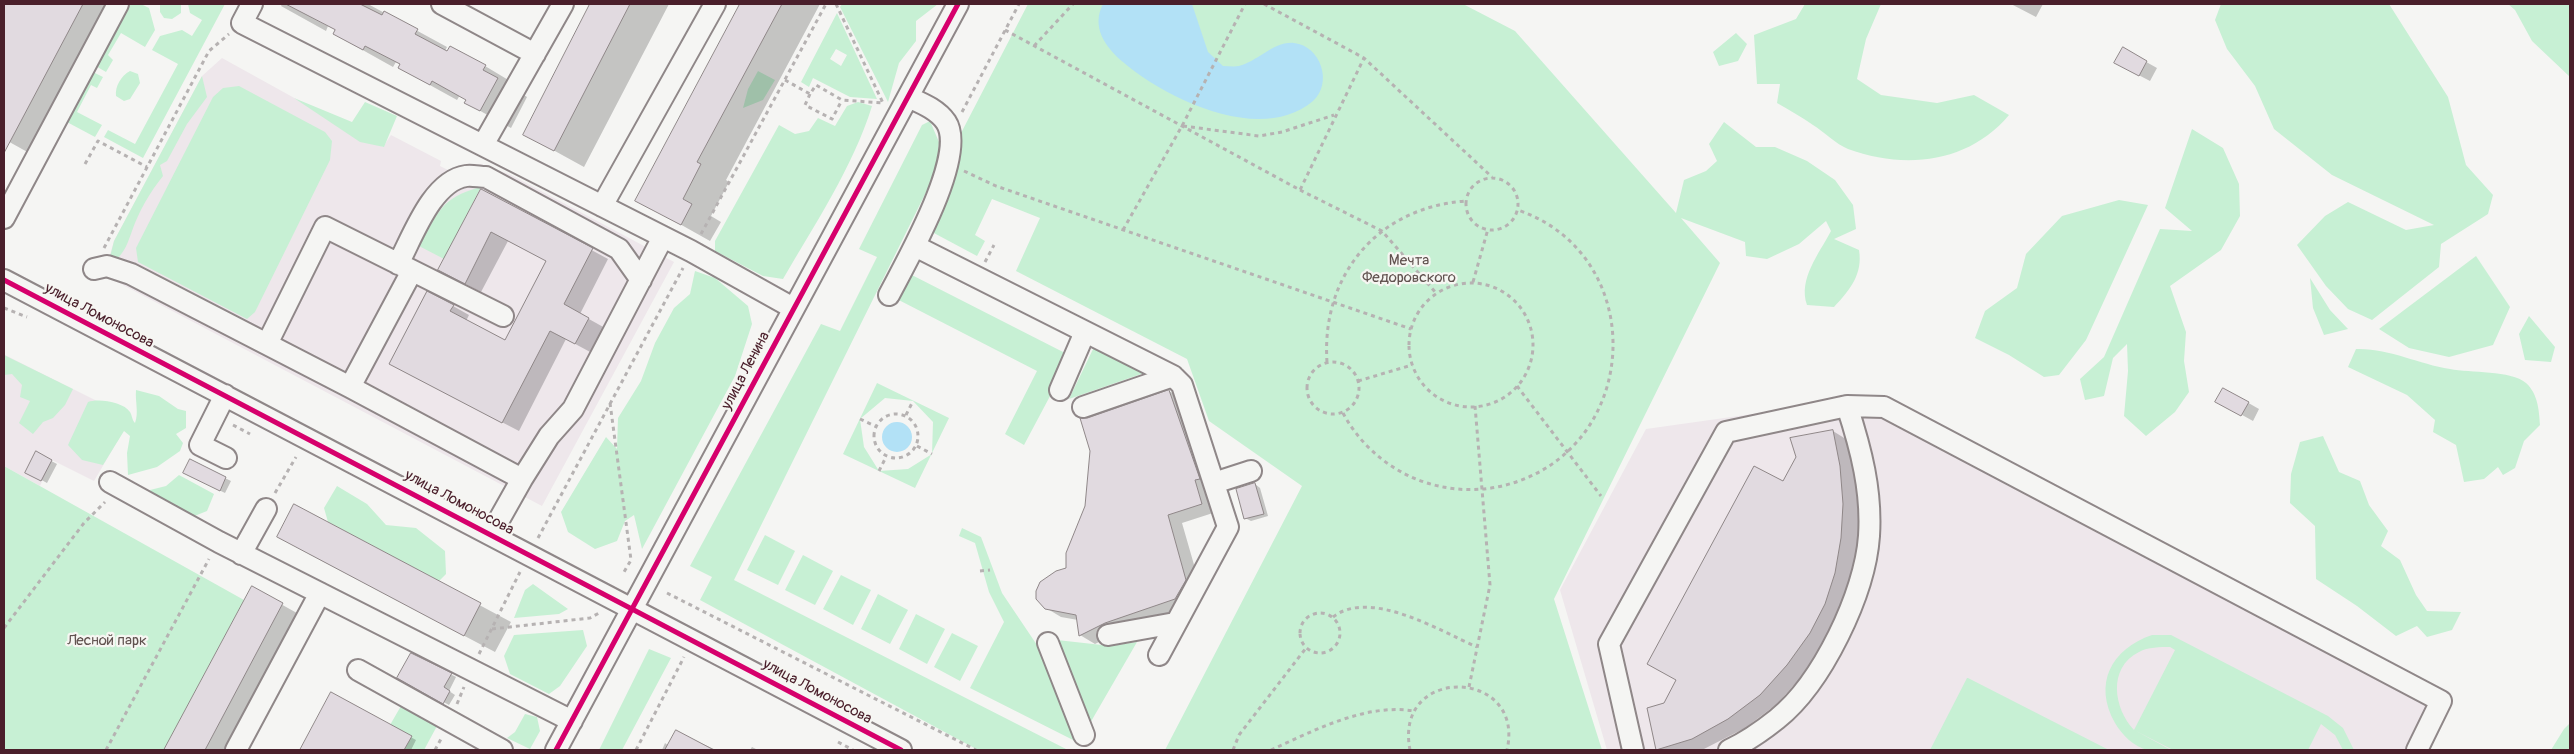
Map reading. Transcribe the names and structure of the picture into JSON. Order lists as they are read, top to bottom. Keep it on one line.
{"streets":{"street":["улица Ломоносова","улица Ленина"]},"crossings":[["улица Ломоносова","улица Ленина"]],"parks":["Мечта Федоровского","Лесной парк"]}
